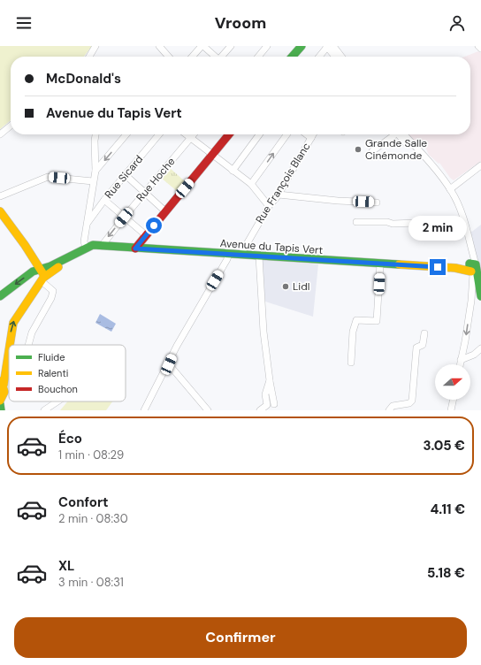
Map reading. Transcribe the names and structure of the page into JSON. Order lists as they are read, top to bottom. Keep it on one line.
{"streets":{"main road":["Avenue du Tapis Vert"],"street":["Rue Sicard","Rue Hoche","Rue François Blanc"]},"crossings":[["Rue Hoche","Avenue du Tapis Vert"],["Rue François Blanc","Avenue du Tapis Vert"]],"places":["Grande Salle Cinémonde","Lidl"],"legend":["Fluide","Ralenti","Bouchon"],"north":"right","page":{"header":"Vroom","banner":["McDonald's","Avenue du Tapis Vert"],"bubble":"2 min","list":[{"name":"Éco","note":"1 min · 08:29","value":"3.05 €"},{"name":"Confort","note":"2 min · 08:30","value":"4.11 €"},{"name":"XL","note":"3 min · 08:31","value":"5.18 €"}],"buttons":"Confirmer"}}
